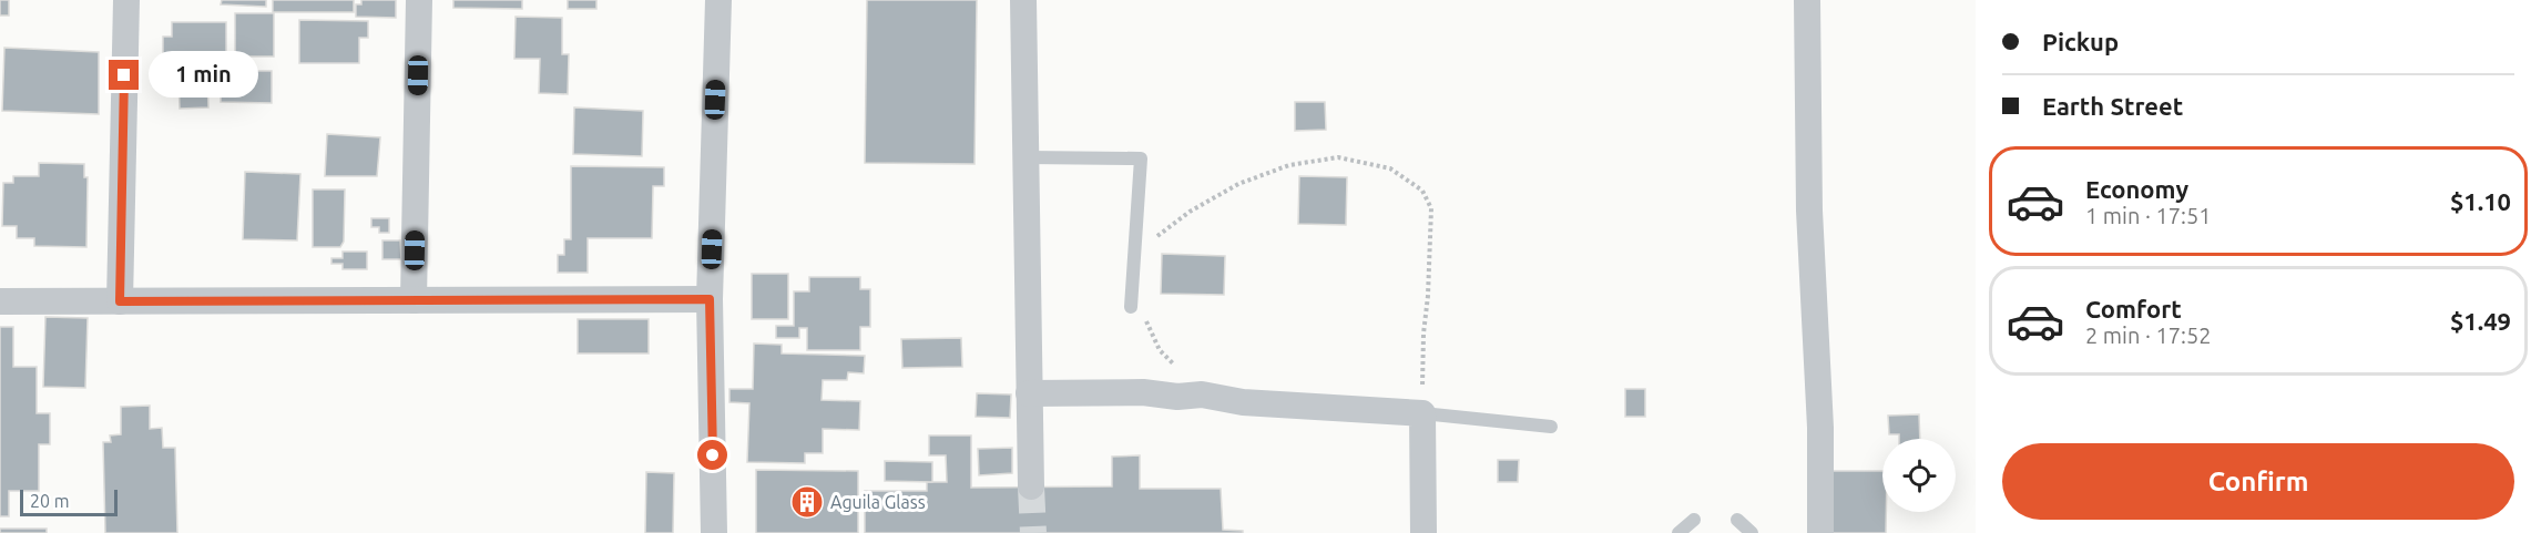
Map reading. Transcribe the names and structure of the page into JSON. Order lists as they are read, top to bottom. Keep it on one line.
{"places":{"building":["Aguila Glass"]},"scale_bar":"20 m","page":{"banner":["Pickup","Earth Street"],"bubble":"1 min","list":[{"name":"Economy","note":"1 min · 17:51","value":"$1.10"},{"name":"Comfort","note":"2 min · 17:52","value":"$1.49"}],"buttons":"Confirm","scale":"20 m"}}
